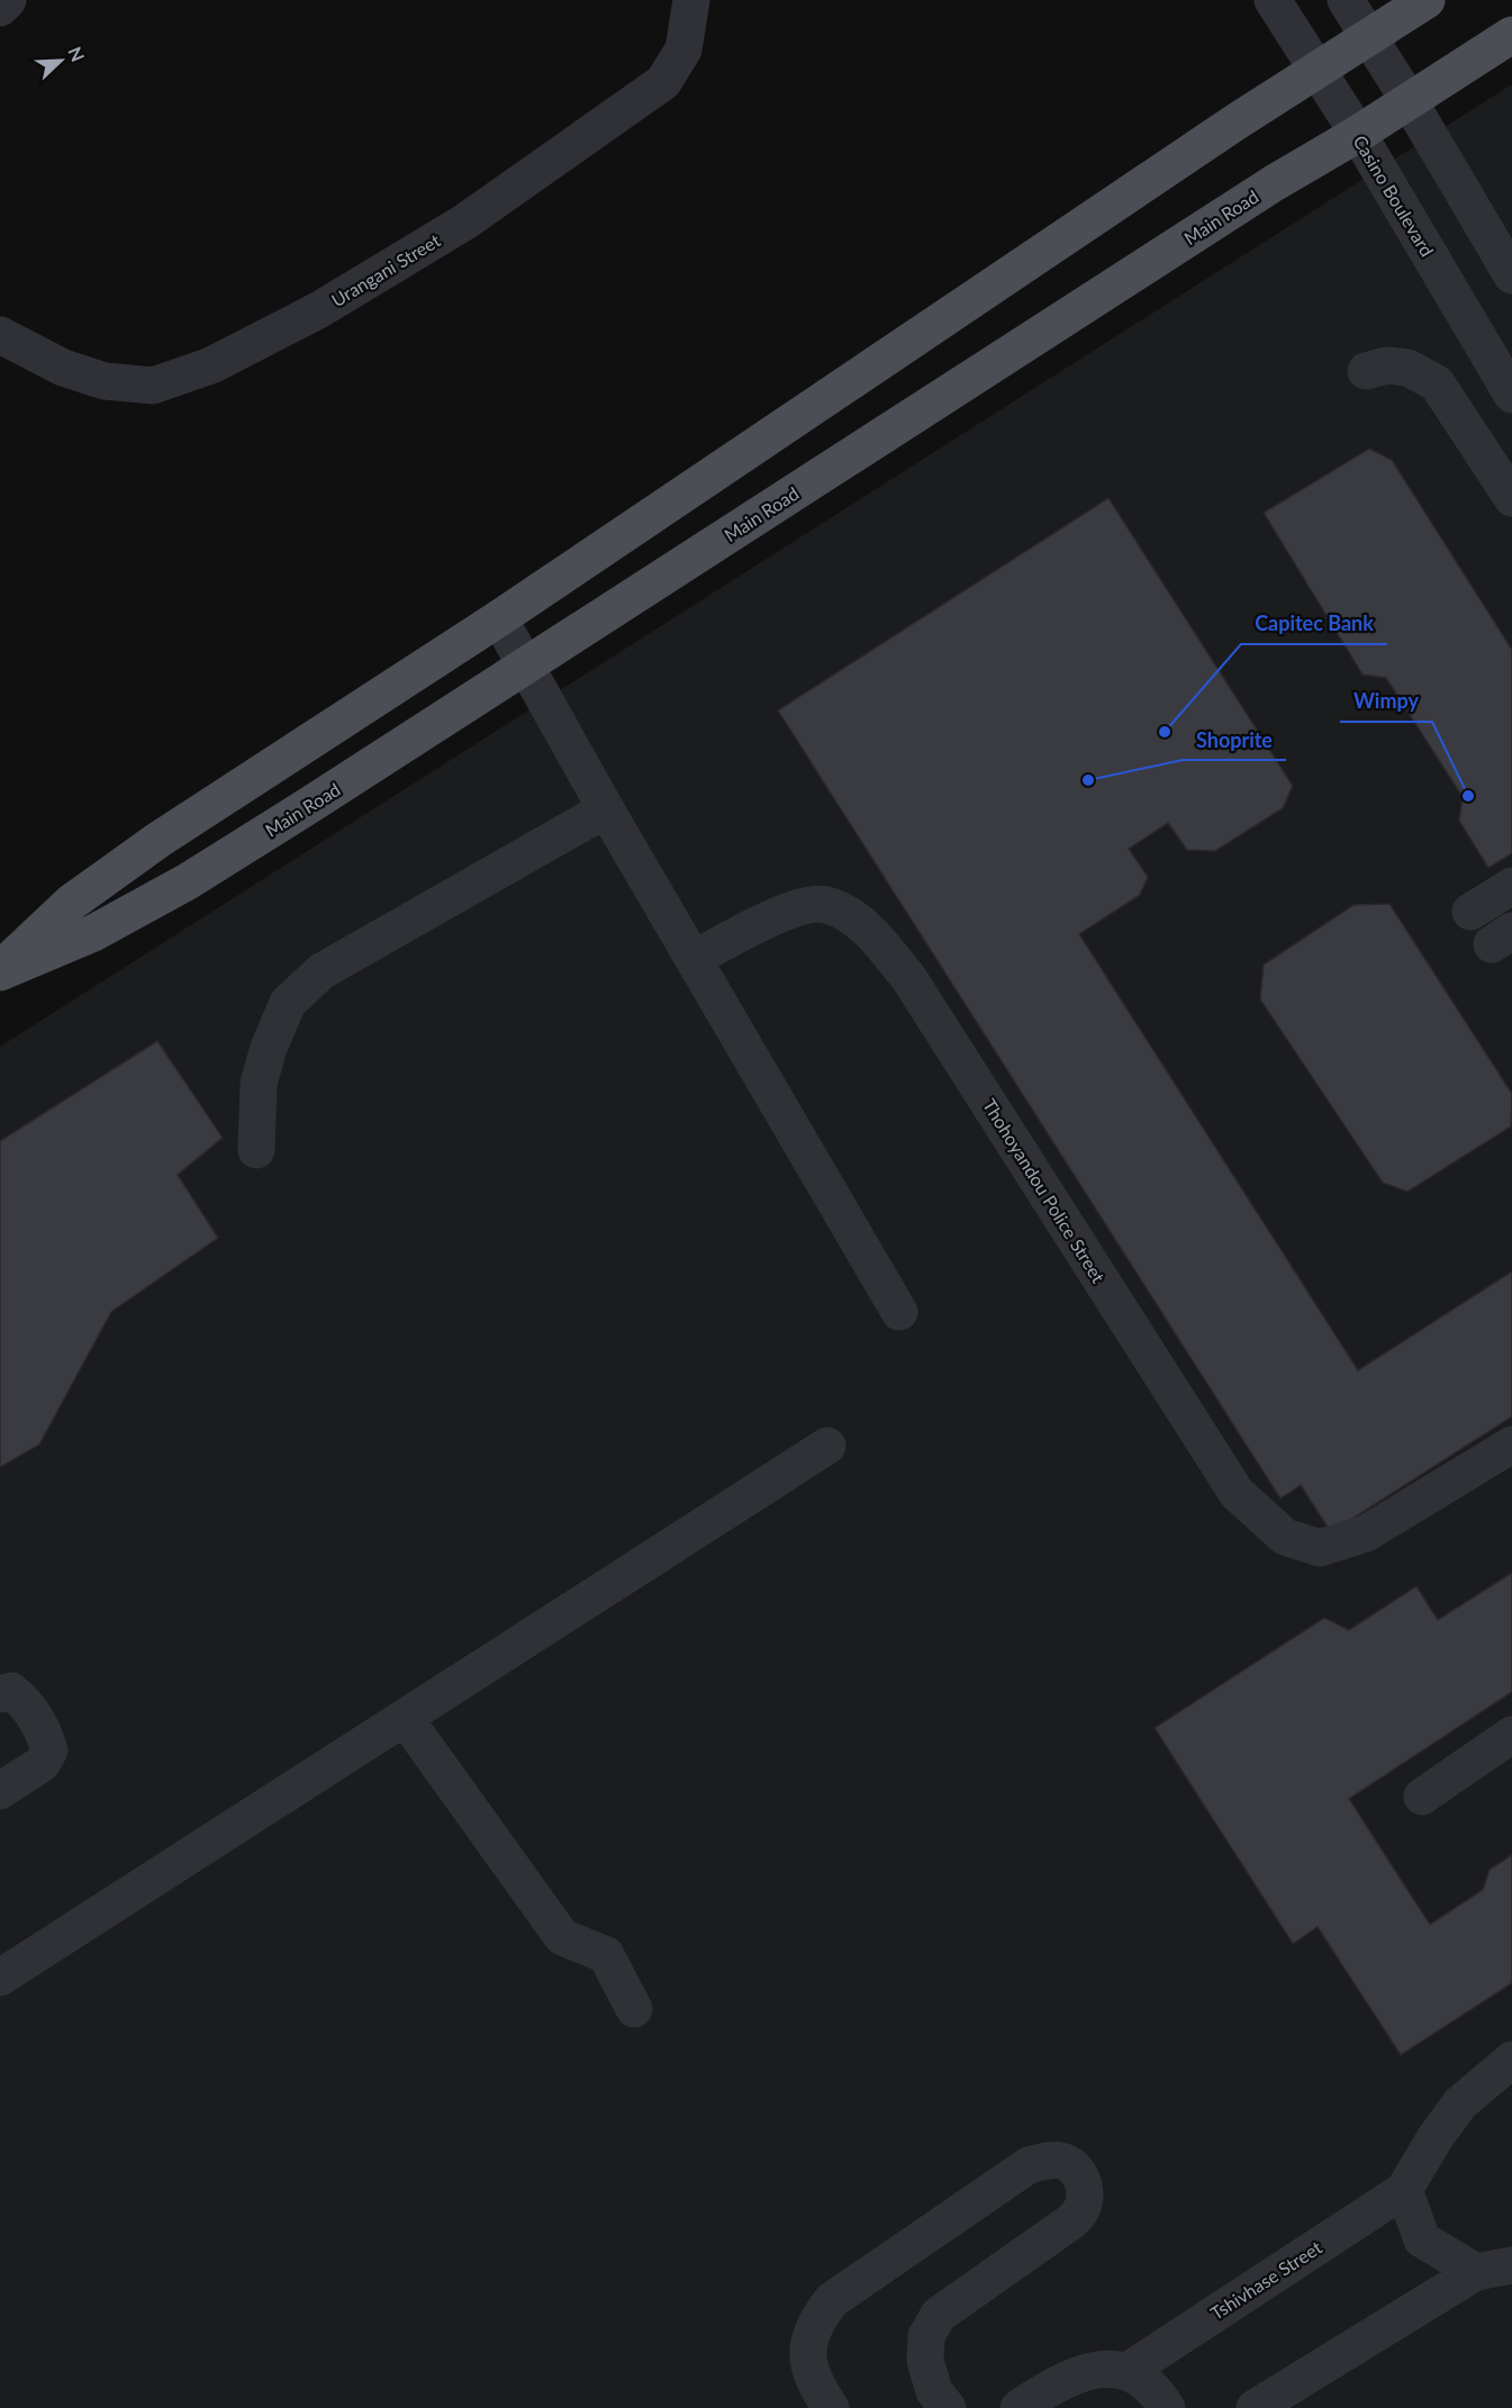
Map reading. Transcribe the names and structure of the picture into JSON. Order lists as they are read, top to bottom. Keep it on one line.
{"streets":{"main road":["Main Road"],"street":["Casino Boulevard","Urangani Street","Thohoyandou Police Street","Tshivhase Street"]},"crossings":[["Casino Boulevard","Main Road"]],"places":["Capitec Bank","Shoprite","Wimpy"],"north":"top right"}
